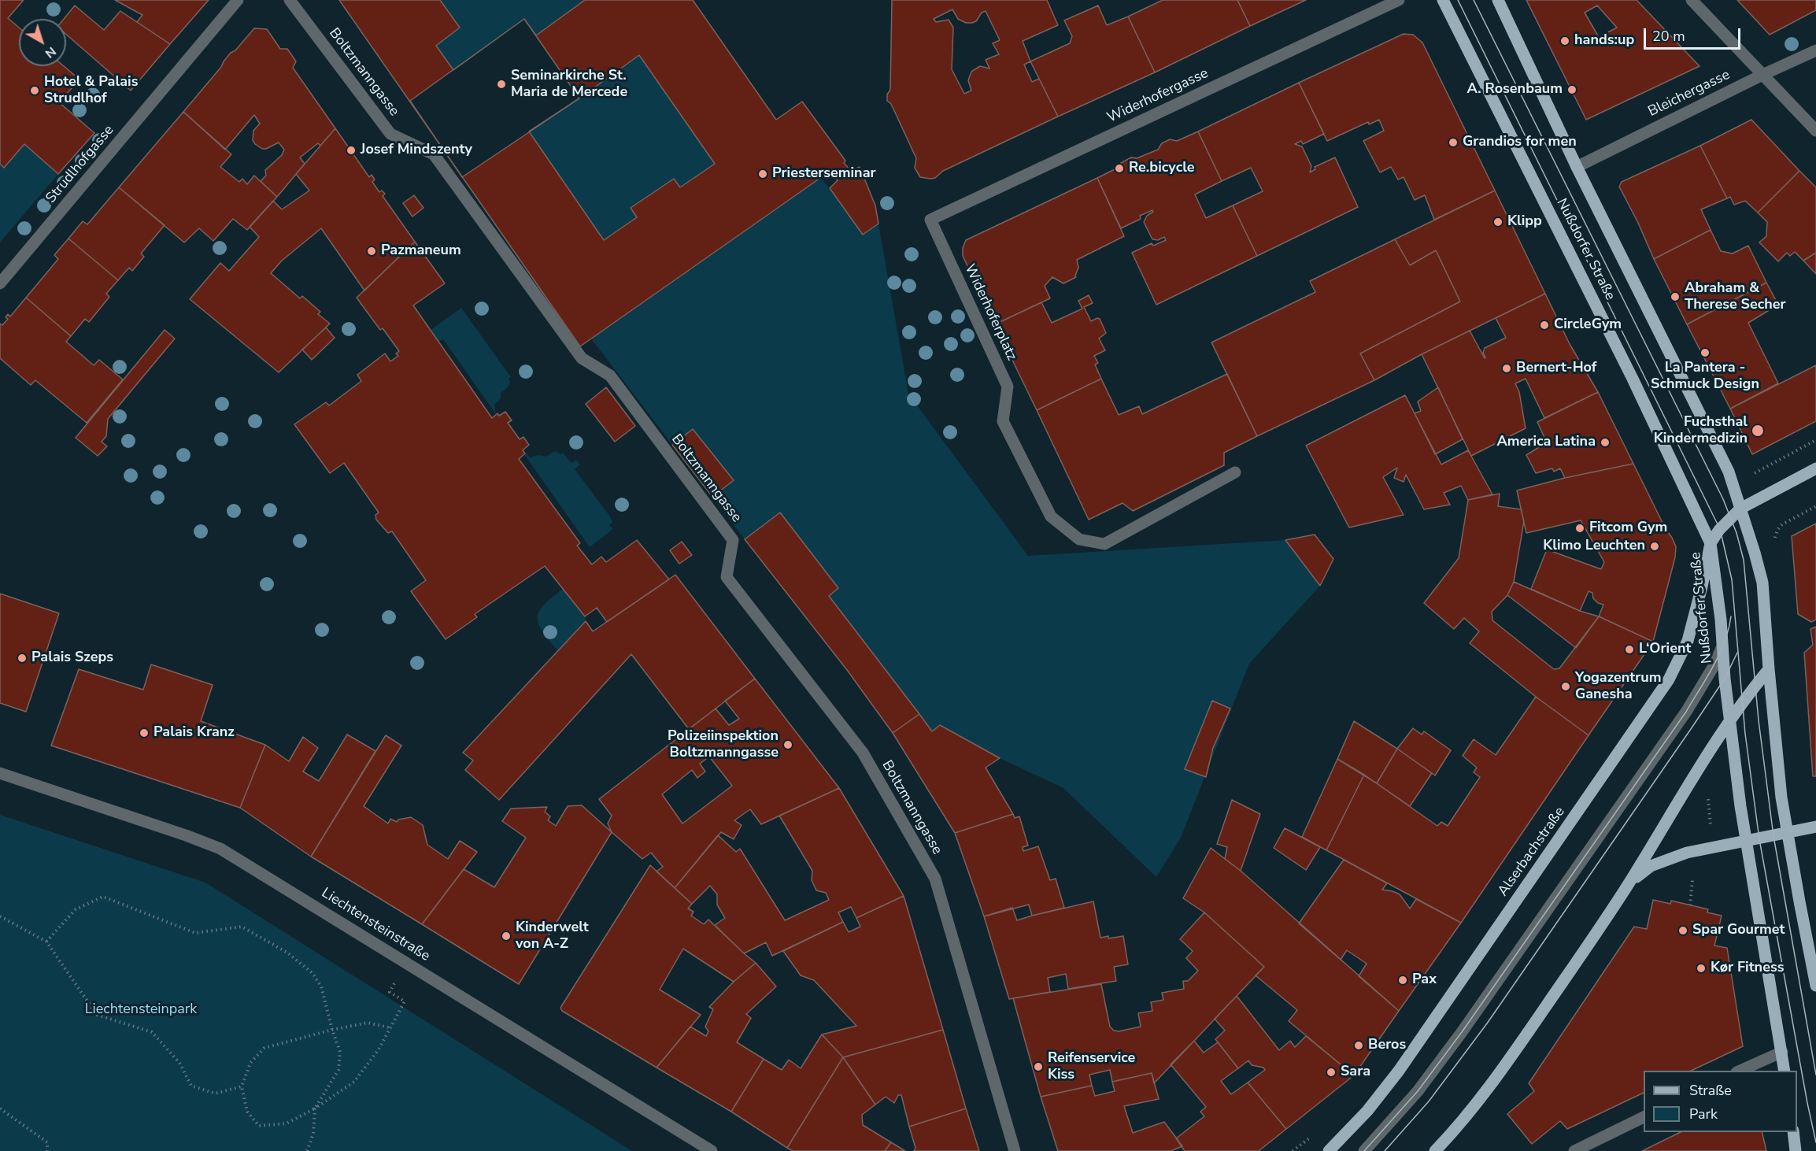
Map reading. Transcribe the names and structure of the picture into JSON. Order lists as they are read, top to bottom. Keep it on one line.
{"streets":{"main road":["Nußdorfer Straße","Alserbachstraße"],"street":["Boltzmanngasse","Bleichergasse","Widerhofergasse","Strudlhofgasse","Widerhoferplatz","Liechtensteinstraße"]},"crossings":[["Bleichergasse","Nußdorfer Straße"],["Widerhofergasse","Widerhoferplatz"],["Nußdorfer Straße","Alserbachstraße"]],"parks":["Liechtensteinpark"],"places":["hands:up","Seminarkirche St. Maria de Mercede","A. Rosenbaum","Hotel & Palais Strudlhof","Grandios for men","Josef Mindszenty","Re.bicycle","Priesterseminar","Klipp","Pazmaneum","Abraham & Therese Secher","CircleGym","La Pantera - Schmuck Design","Bernert-Hof","Fuchsthal Kindermedizin","America Latina","Fitcom Gym","Klimo Leuchten","L‘Orient","Palais Szeps","Yogazentrum Ganesha","Palais Kranz","Polizeiinspektion Boltzmanngasse","Spar Gourmet","Kinderwelt von A-Z","Kør Fitness","Pax","Beros","Reifenservice Kiss","Sara"],"legend":["Straße","Park"],"scale_bar":"20 m","north":"bottom right"}
